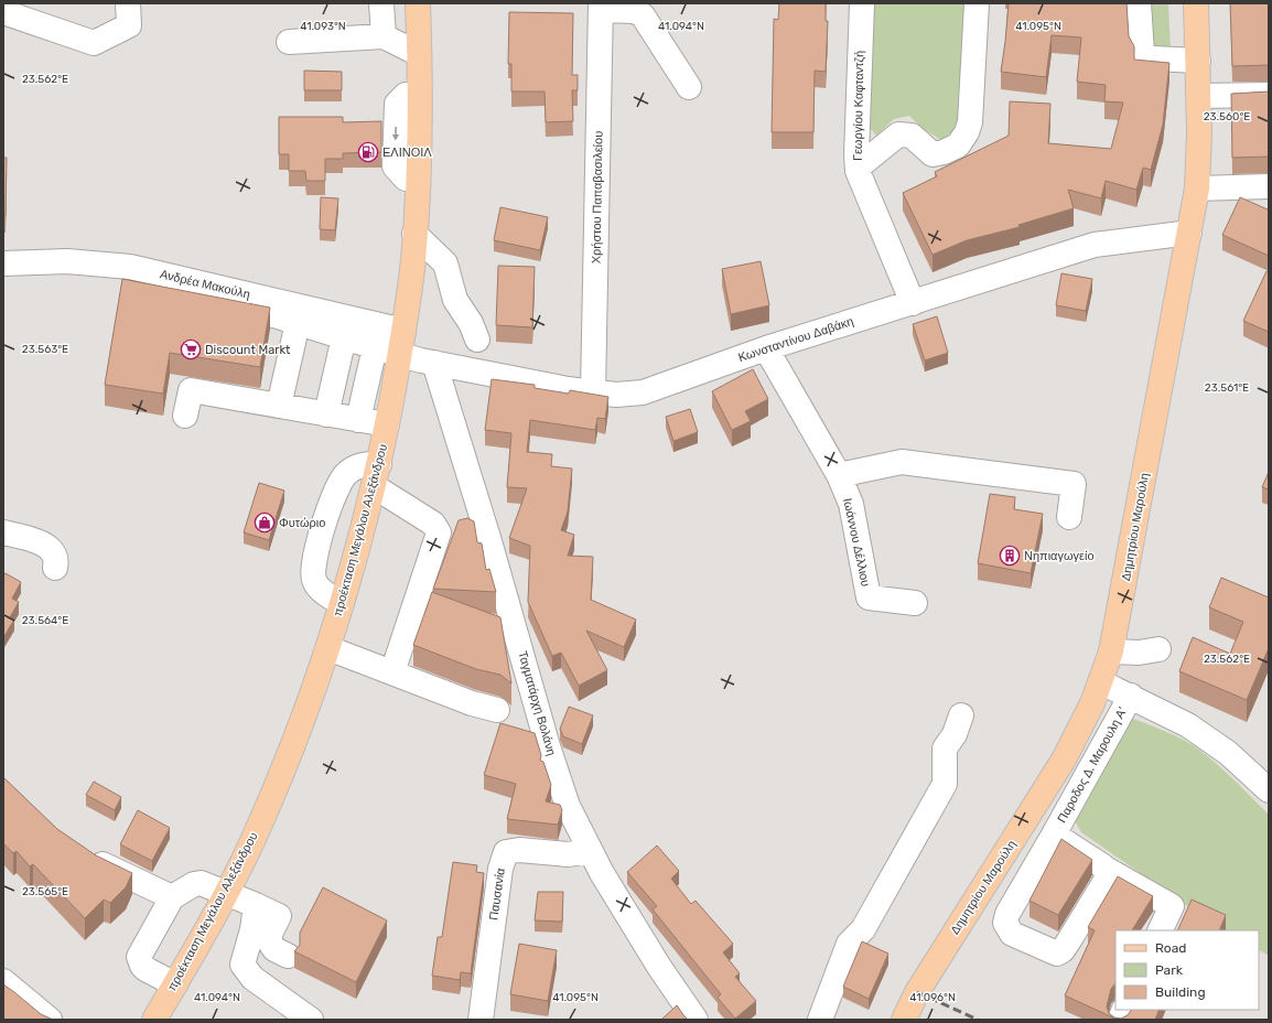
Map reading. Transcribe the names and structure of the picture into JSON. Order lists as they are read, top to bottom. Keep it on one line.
{"streets":{"main road":["Δημητρίου Μαρούλη","προέκταση Μεγάλου Αλεξάνδρου"],"street":["Γεωργίου Καφταντζή","Χρήστου Παπαβασιλείου","Ανδρέα Μακούλη","Κωνσταντίνου Δαβάκη","Ιωάννου Δέλλιου","Ταγματάρχη Βολάνη","Παροδος Δ. Μαρουλη Α'","Παυσανία"]},"crossings":[["Γεωργίου Καφταντζή","Κωνσταντίνου Δαβάκη"],["Χρήστου Παπαβασιλείου","Κωνσταντίνου Δαβάκη"],["Ανδρέα Μακούλη","προέκταση Μεγάλου Αλεξάνδρου"],["Κωνσταντίνου Δαβάκη","Δημητρίου Μαρούλη"],["Κωνσταντίνου Δαβάκη","προέκταση Μεγάλου Αλεξάνδρου"],["Κωνσταντίνου Δαβάκη","Ιωάννου Δέλλιου"],["Κωνσταντίνου Δαβάκη","Ταγματάρχη Βολάνη"],["Ταγματάρχη Βολάνη","Παυσανία"]],"places":{"fuel station":["ΕΛΙΝΟΙΛ"],"supermarket":["Discount Markt"],"shop":["Φυτώριο"],"building":["Νηπιαγωγείο"]},"legend":["Road","Park","Building"],"coordinates":["41.093°N","41.094°N","41.095°N","23.562°E","23.560°E","23.563°E","23.561°E","23.564°E","23.565°E","41.096°N"]}
